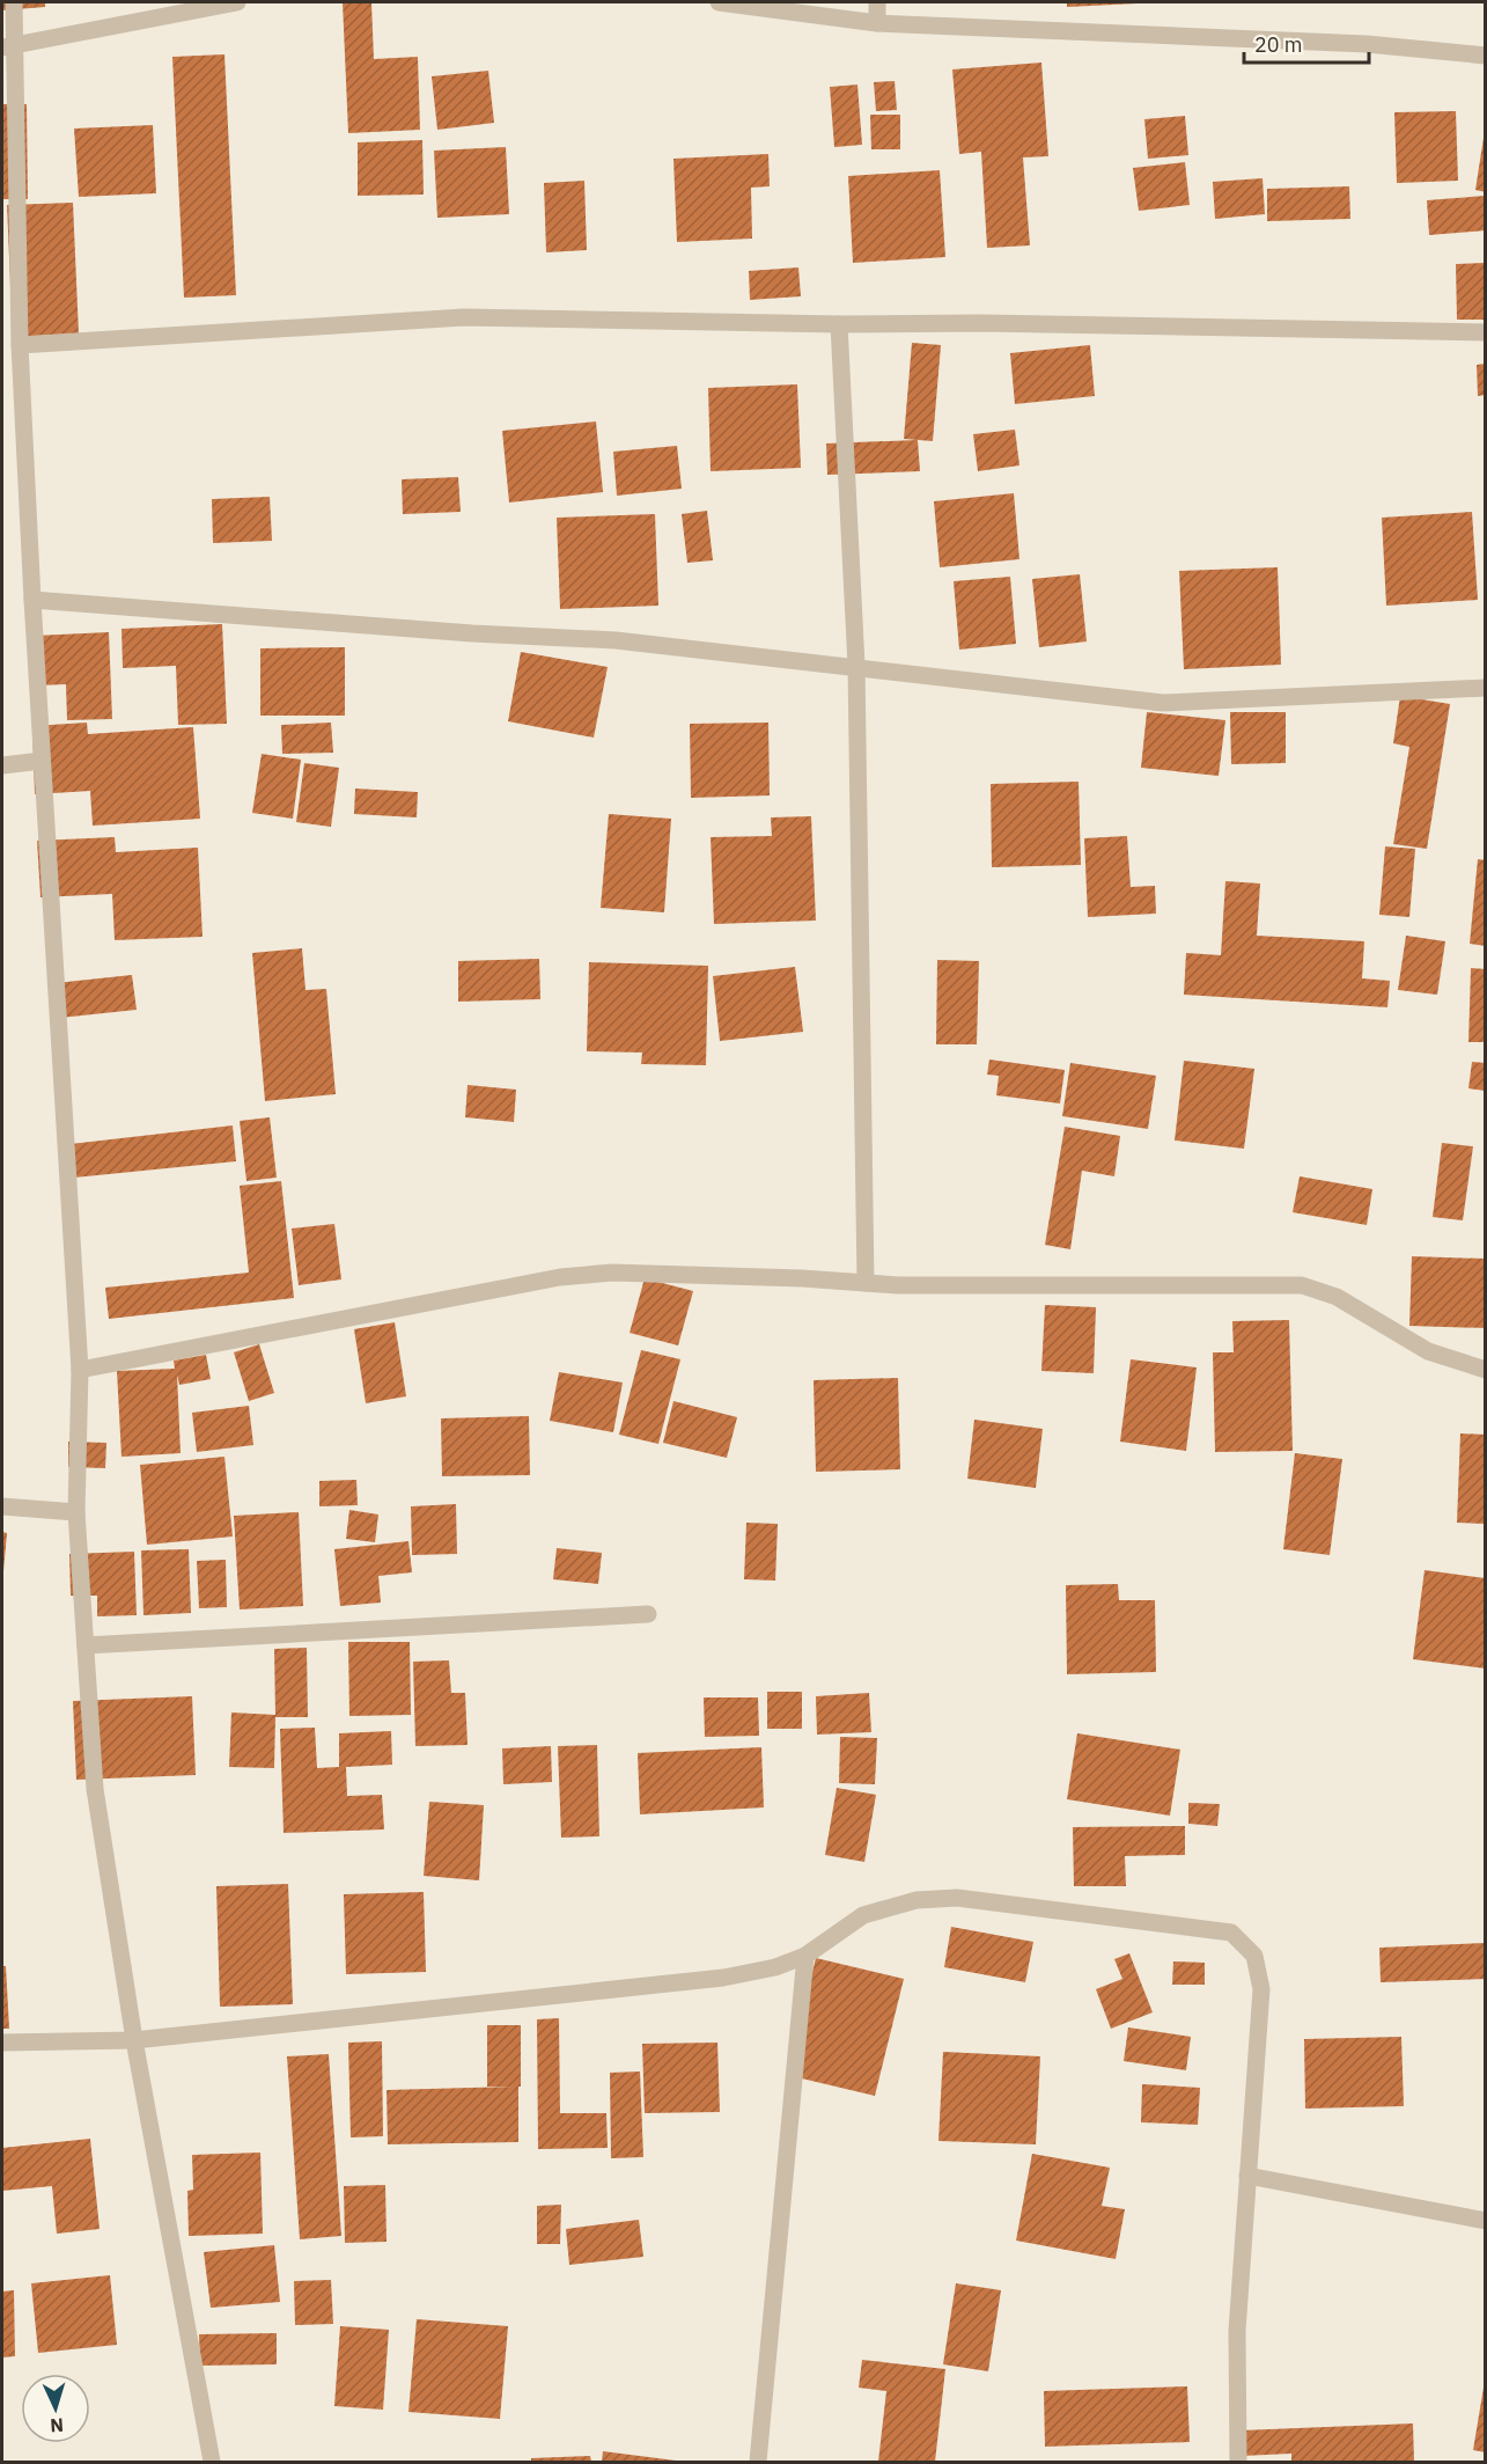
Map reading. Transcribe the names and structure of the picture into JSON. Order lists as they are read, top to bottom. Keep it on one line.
{"scale_bar":"20 m","north":"bottom"}
